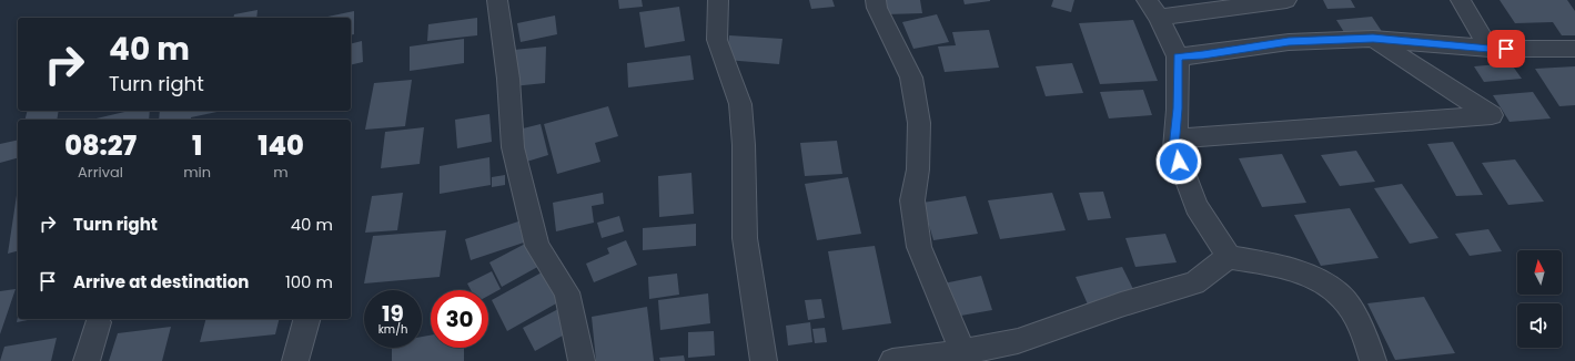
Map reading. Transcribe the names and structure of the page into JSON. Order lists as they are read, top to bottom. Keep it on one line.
{"north":"top","page":{"turn":["40 m","Turn right"],"eta":["08:27","Arrival","1","min","140","m"],"list":[{"name":"Turn right","value":"40 m"},{"name":"Arrive at destination","value":"100 m"}],"speed":"19 km/h","limit":"30"}}
